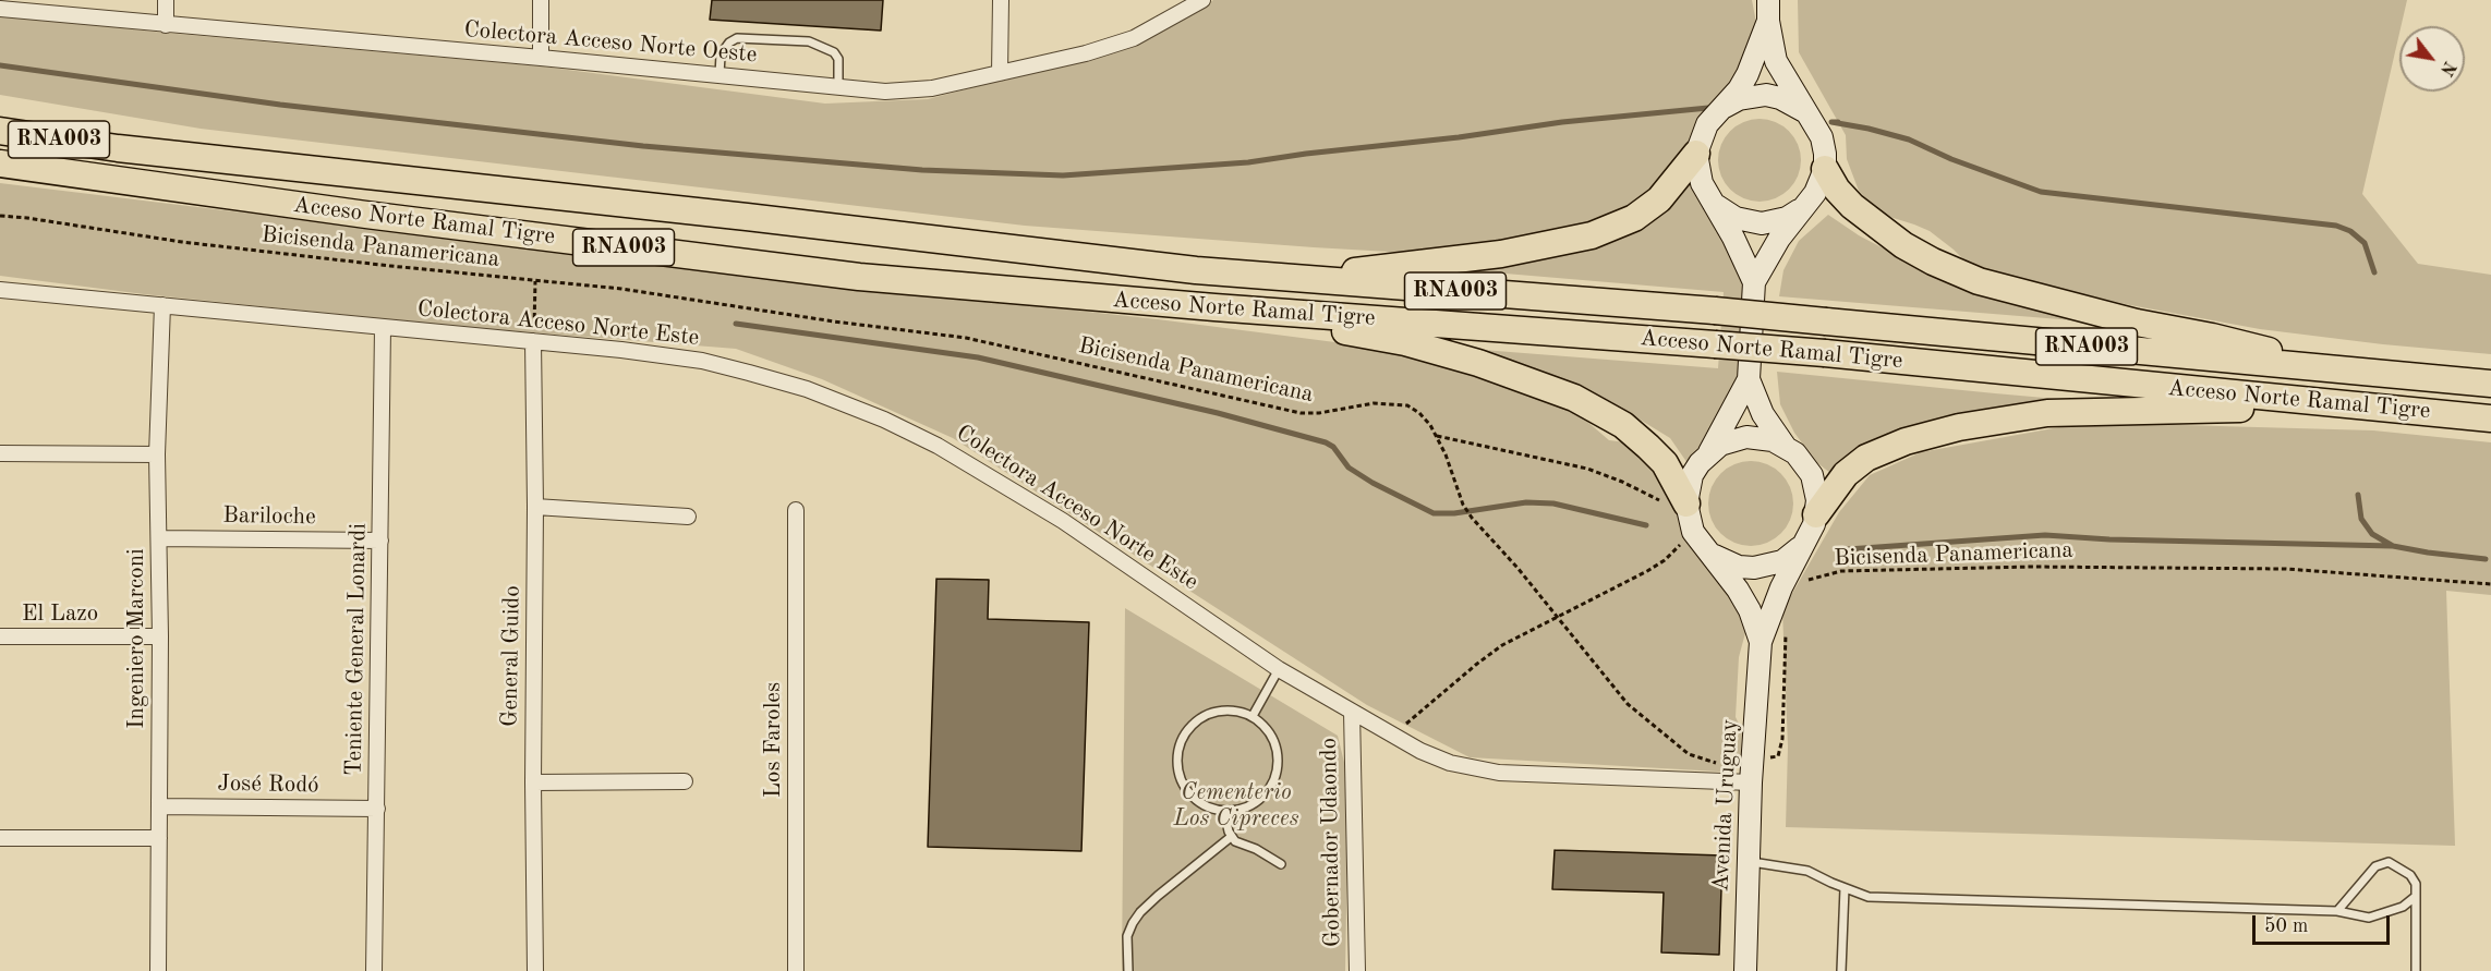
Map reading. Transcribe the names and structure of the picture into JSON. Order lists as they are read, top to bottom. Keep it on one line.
{"streets":{"highway":["RNA003","Acceso Norte Ramal Tigre"],"main road":["Avenida Uruguay"],"street":["Colectora Acceso Norte Oeste","Colectora Acceso Norte Este","Bariloche","El Lazo","Ingeniero Marconi","Teniente General Lonardi","General Guido","Los Faroles","José Rodó","Gobernador Udaondo"],"path":["Bicisenda Panamericana"]},"crossings":[["Colectora Acceso Norte Este","Ingeniero Marconi"],["Colectora Acceso Norte Este","Teniente General Lonardi"],["Colectora Acceso Norte Este","General Guido"],["Colectora Acceso Norte Este","Avenida Uruguay"],["Colectora Acceso Norte Este","Gobernador Udaondo"],["Bariloche","Ingeniero Marconi"],["Bariloche","Teniente General Lonardi"],["El Lazo","Ingeniero Marconi"],["Ingeniero Marconi","José Rodó"],["Teniente General Lonardi","José Rodó"]],"parks":["Cementerio Los Cipreces"],"scale_bar":"50 m","north":"bottom right"}
